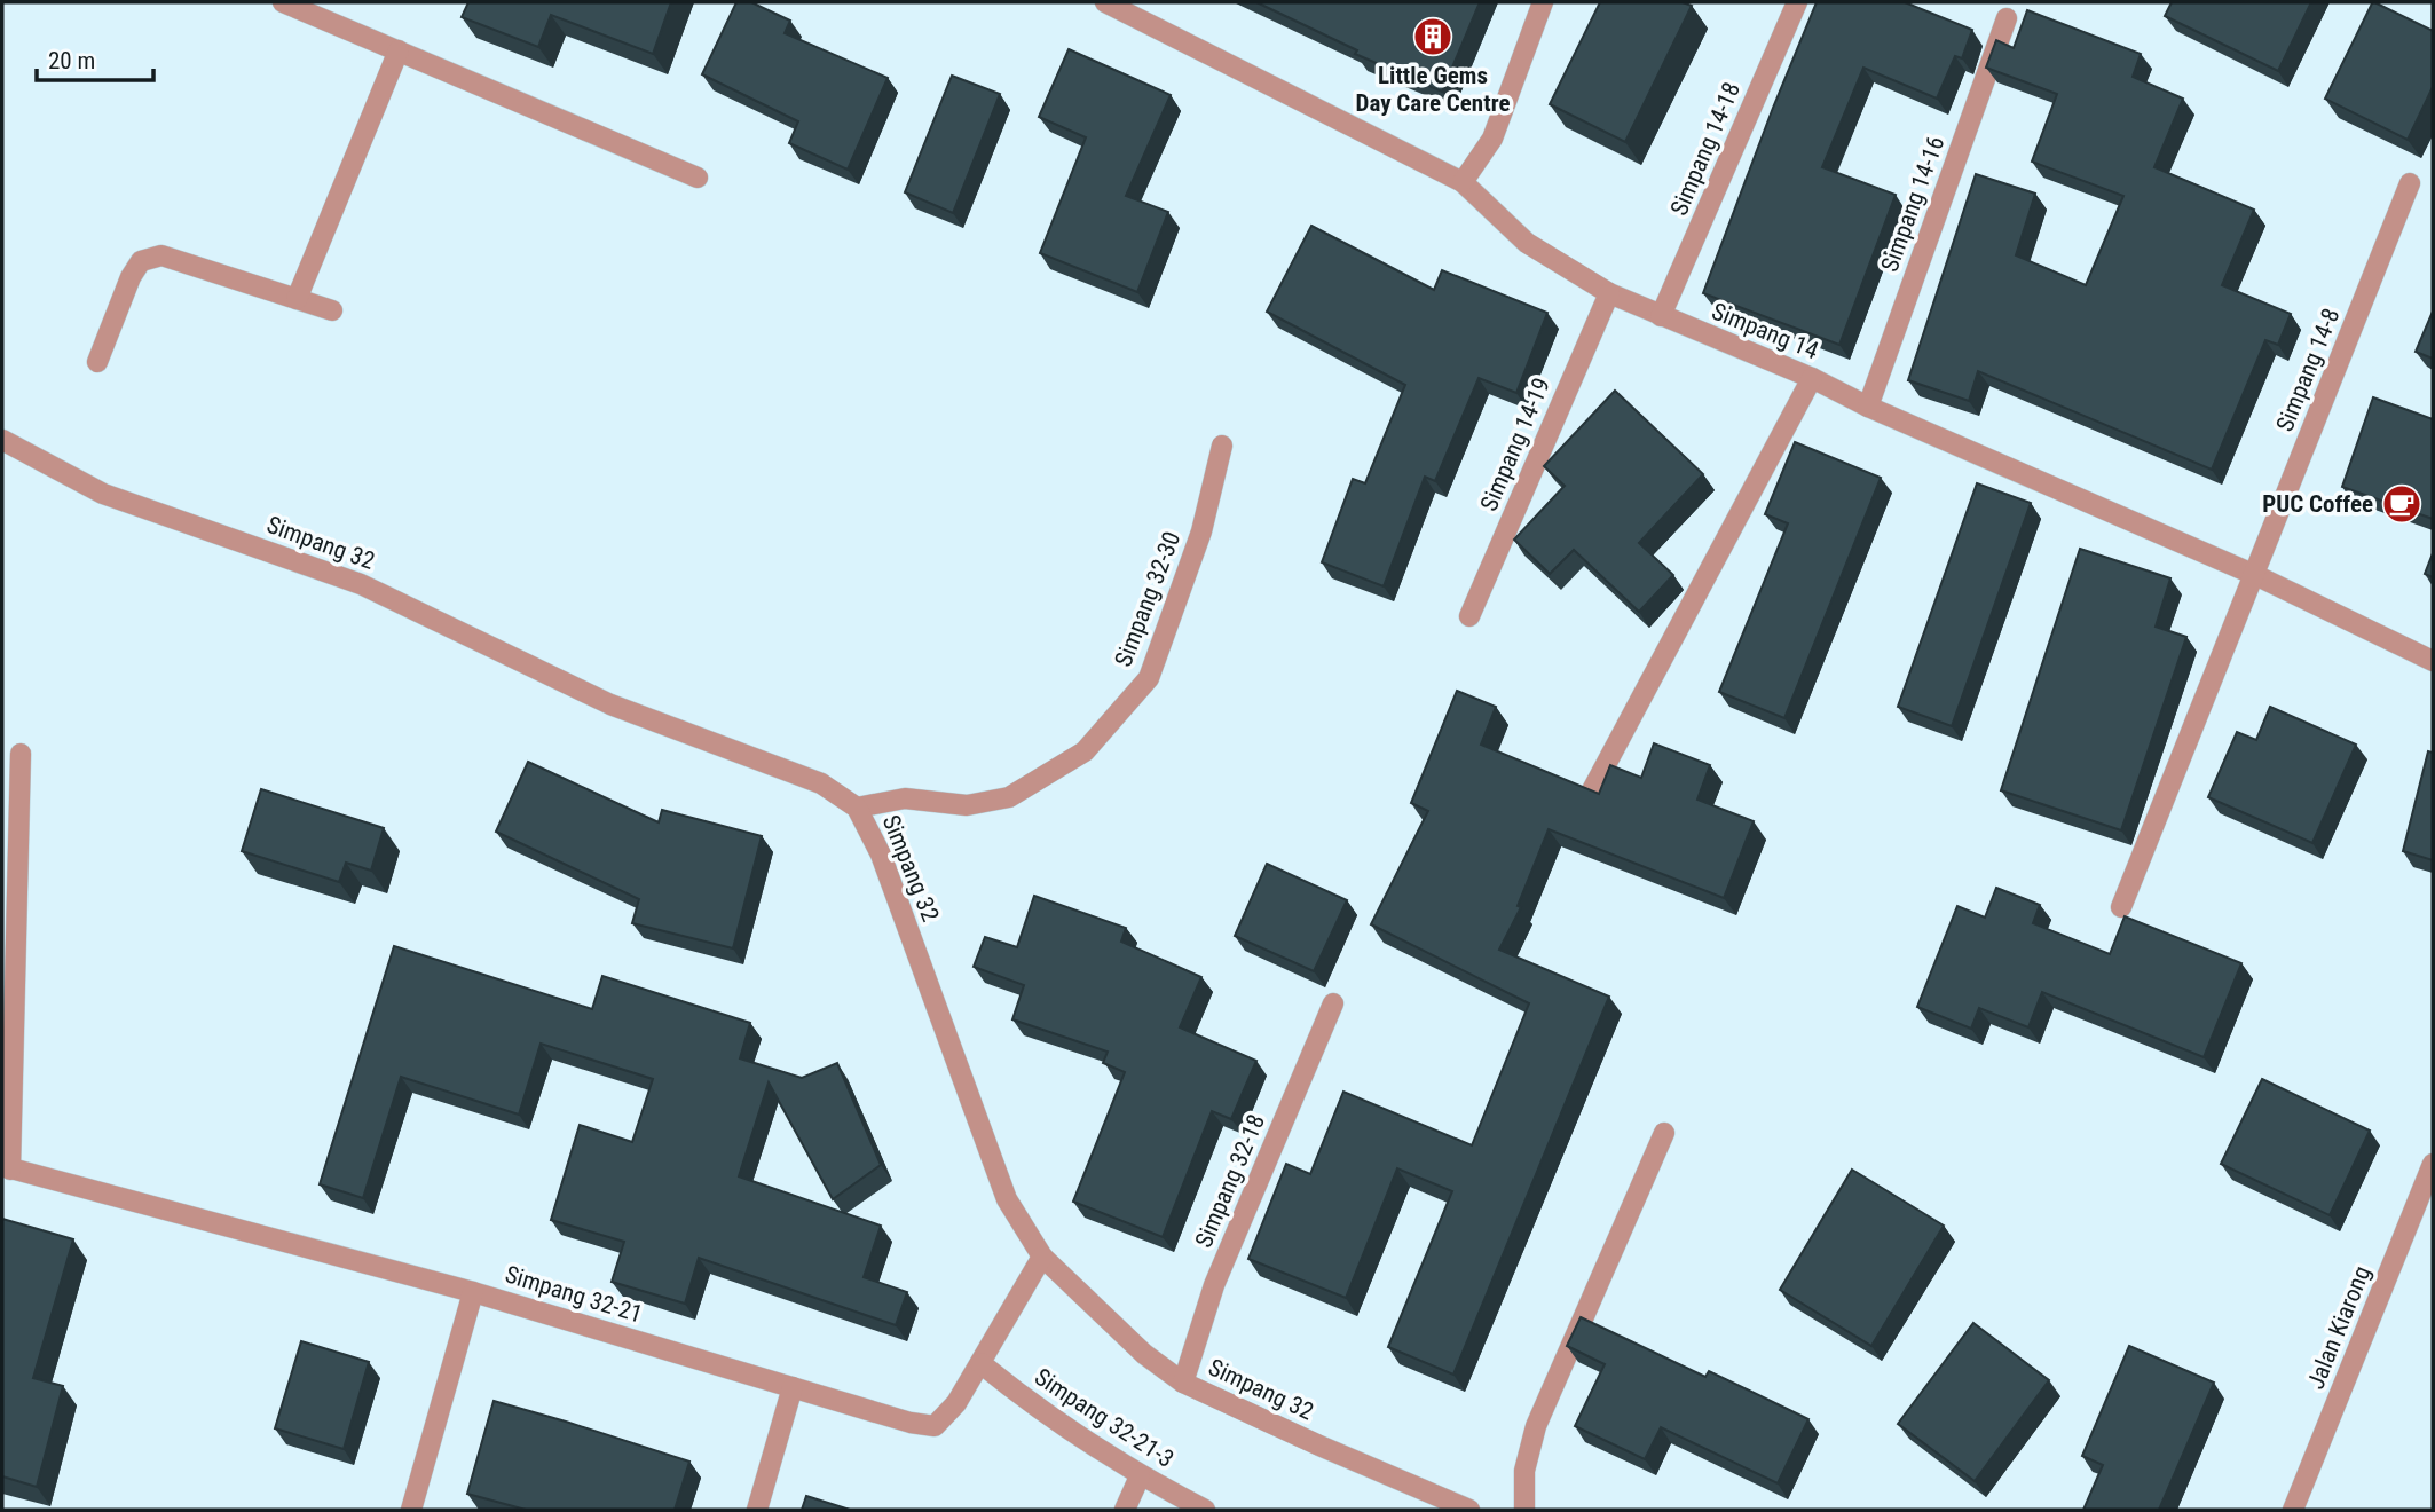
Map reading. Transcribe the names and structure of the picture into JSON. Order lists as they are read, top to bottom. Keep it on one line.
{"streets":{"street":["Simpang 14-18","Simpang 14-16","Simpang 14","Simpang 14-8","Simpang 14-19","Simpang 32","Simpang 32-30","Simpang 32-18","Simpang 32-21","Jalan Kiarong","Simpang 32-21-3"]},"crossings":[["Simpang 14-18","Simpang 14"],["Simpang 14-16","Simpang 14"],["Simpang 14","Simpang 14-8"],["Simpang 14","Simpang 14-19"],["Simpang 32","Simpang 32-30"],["Simpang 32","Simpang 32-18"],["Simpang 32","Simpang 32-21"],["Simpang 32-21","Simpang 32-21-3"]],"places":{"building":["Little Gems Day Care Centre"],"cafe":["PUC Coffee"]},"scale_bar":"20 m"}
